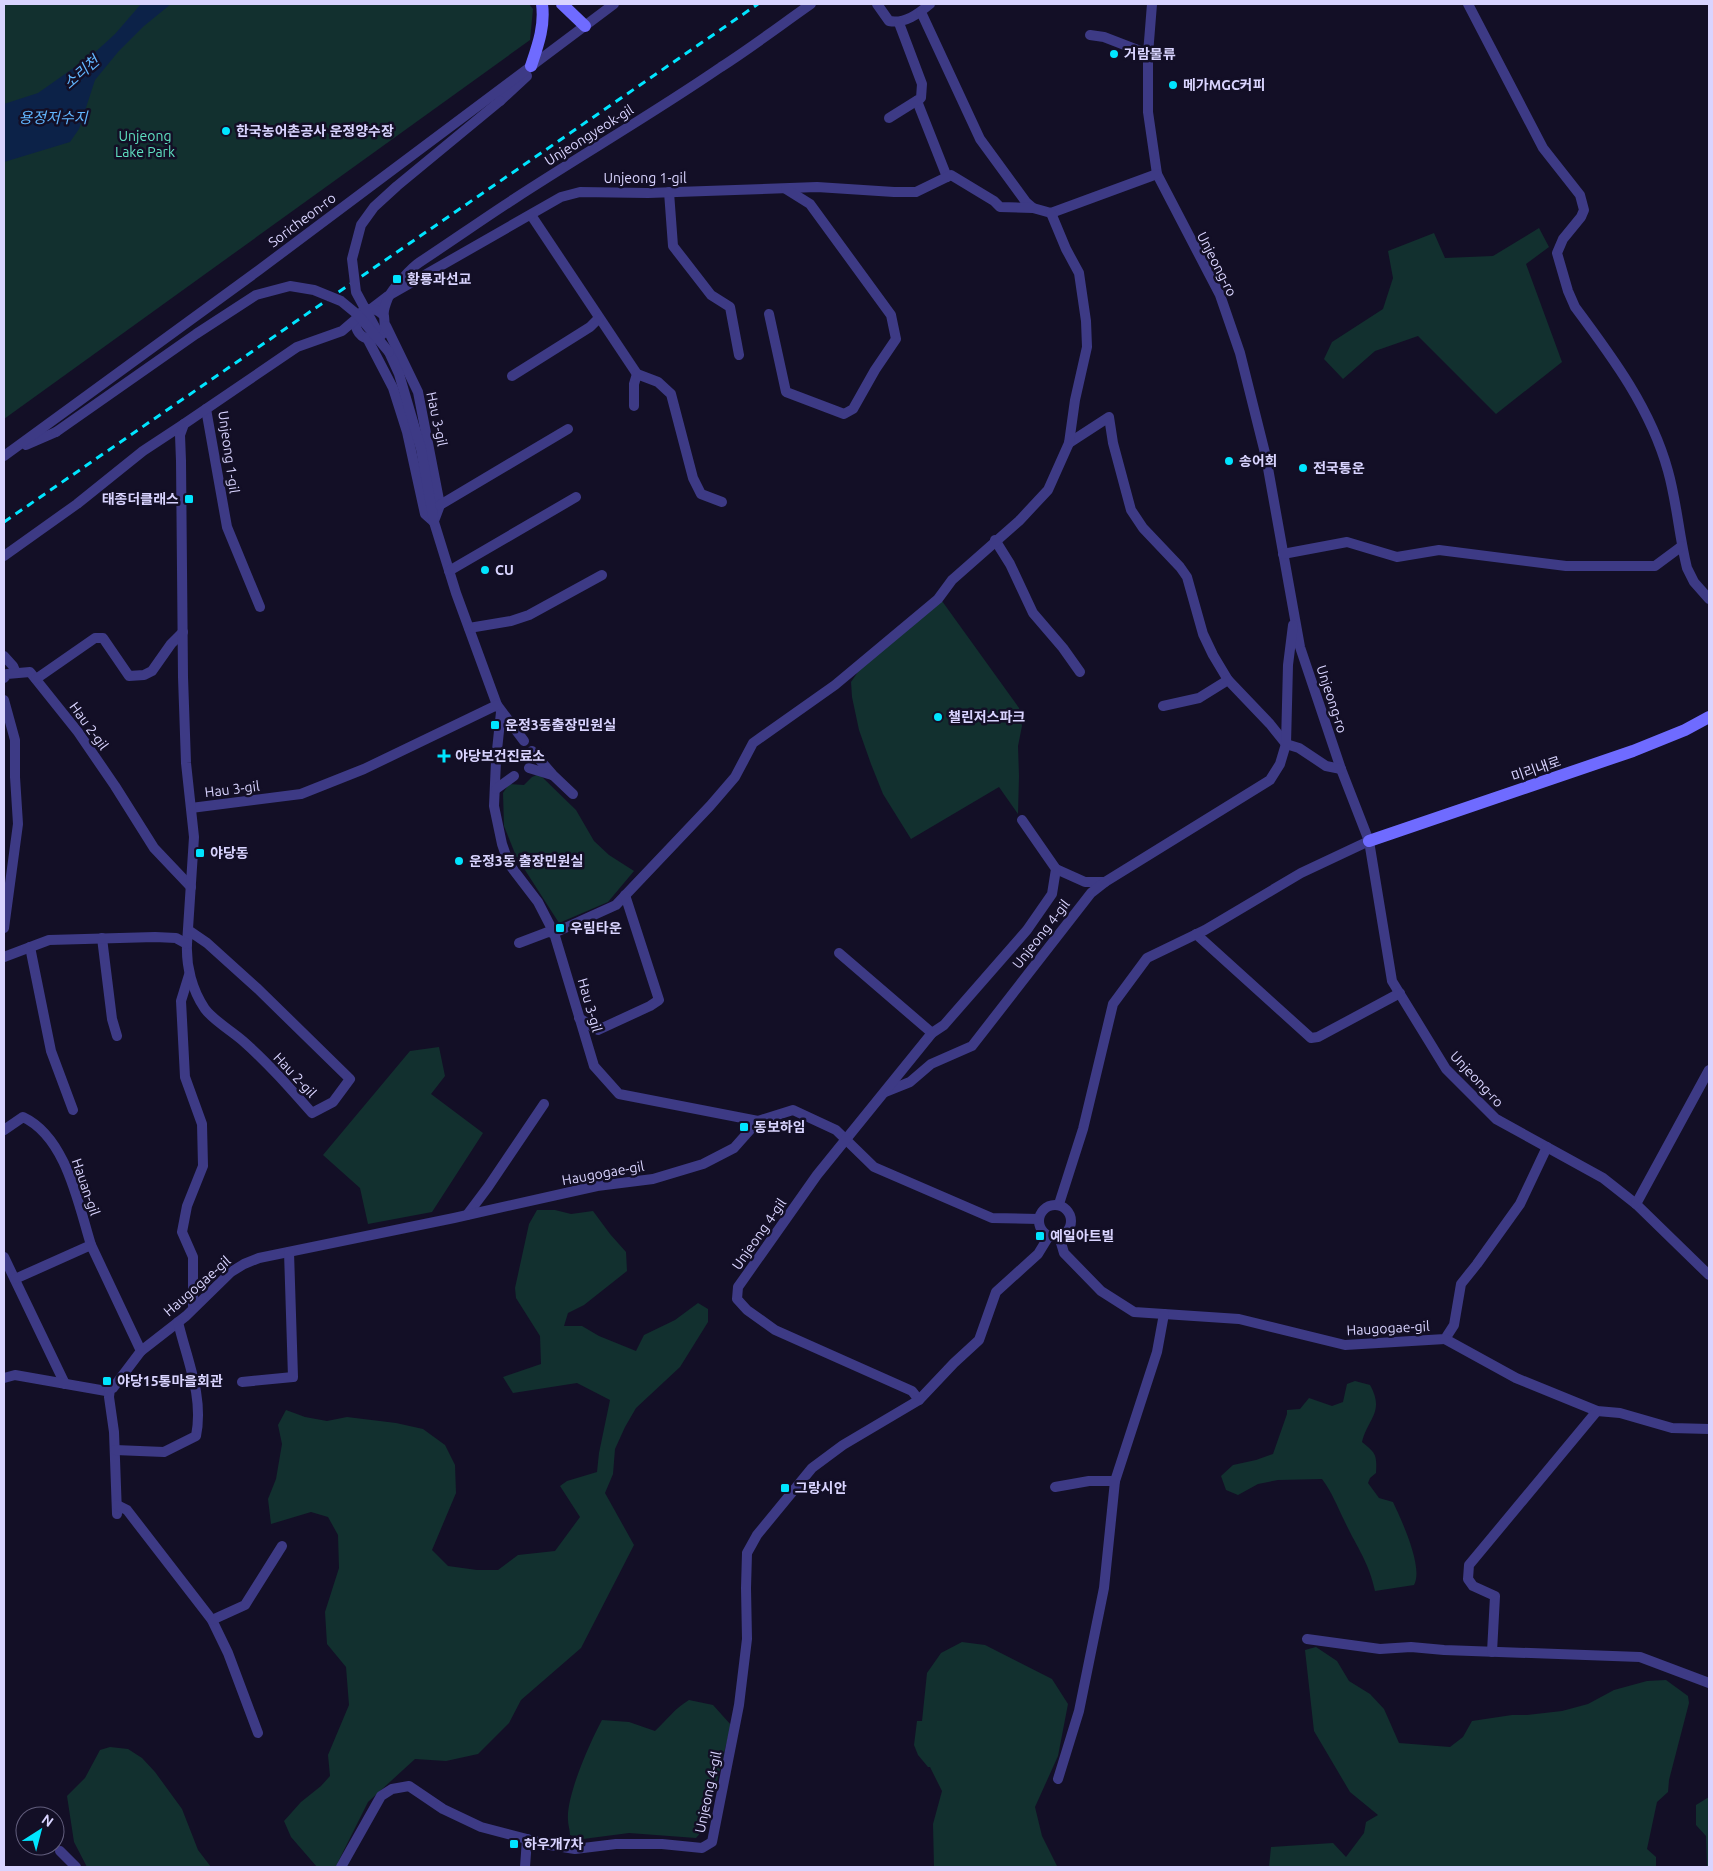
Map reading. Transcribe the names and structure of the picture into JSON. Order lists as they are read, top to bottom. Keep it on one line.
{"streets":{"street":["Unjeongyeok-gil","Unjeong 1-gil","Soricheon-ro","Unjeong-ro","Hau 3-gil","Hau 2-gil","미리내로","Unjeong 4-gil","Haugogae-gil","Hauan-gil"]},"crossings":[["Unjeongyeok-gil","Unjeong 1-gil"],["Unjeong 1-gil","Hau 3-gil"],["Unjeong-ro","미리내로"],["Unjeong-ro","Unjeong 4-gil"],["Unjeong-ro","Haugogae-gil"],["Hau 3-gil","Hau 2-gil"],["Hau 3-gil","Haugogae-gil"],["Unjeong 4-gil","Haugogae-gil"]],"water":["소리천","용정저수지"],"parks":["Unjeong Lake Park"],"places":{"other":["거람물류","메가MGC커피","한국농어촌공사 운정양수장","송어회","전국통운","CU","챌린저스파크","운정3동 출장민원실"],"transit":["황룡과선교","태종더클래스","운정3동출장민원실","야당동","우림타운","동보하임","예일아트빌","야당15통마을회관","그랑시안","하우개7차"],"health":["야당보건진료소"]},"north":"top right"}
